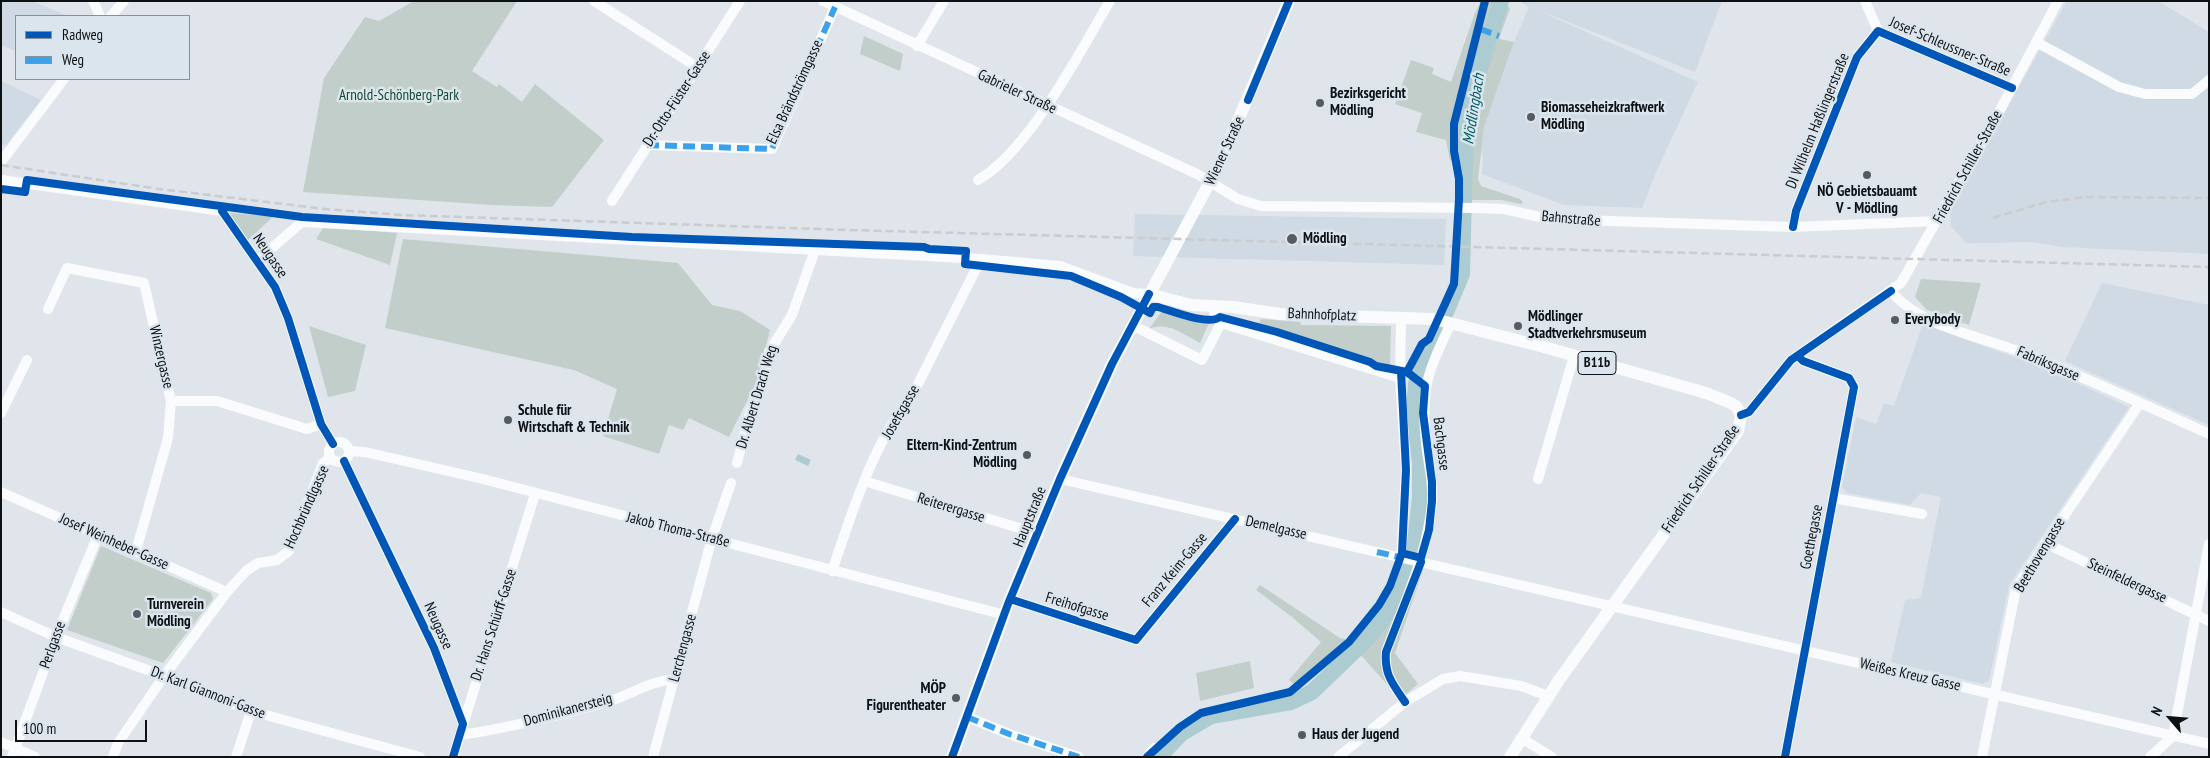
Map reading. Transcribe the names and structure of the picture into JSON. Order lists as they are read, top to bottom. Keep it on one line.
{"streets":{"main road":["Wiener Straße","Friedrich Schiller-Straße","Bahnhofplatz","B11b","Hauptstraße"],"street":["Josef-Schleussner-Straße","Elsa Brändströmgasse","Gabrieler Straße","Dr.-Otto-Füster-Gasse","DI Wilhelm Haßlingerstraße","Bahnstraße","Neugasse","Winzergasse","Fabriksgasse","Dr. Albert Drach Weg","Josefsgasse","Bachgasse","Hochbründlgasse","Reiterergasse","Demelgasse","Jakob Thoma-Straße","Goethegasse","Josef Weinheber-Gasse","Beethovengasse","Franz Keim-Gasse","Steinfeldergasse","Freihofgasse","Dr. Hans Schürff-Gasse","Perlgasse","Lerchengasse","Weißes Kreuz Gasse","Dr. Karl Giannoni-Gasse","Dominikanersteig"]},"crossings":[["Josef-Schleussner-Straße","DI Wilhelm Haßlingerstraße"],["Josef-Schleussner-Straße","Friedrich Schiller-Straße"],["Elsa Brändströmgasse","Gabrieler Straße"],["Elsa Brändströmgasse","Dr.-Otto-Füster-Gasse"],["Gabrieler Straße","Wiener Straße"],["Gabrieler Straße","Bahnstraße"],["DI Wilhelm Haßlingerstraße","Bahnstraße"],["Wiener Straße","Bahnstraße"],["Wiener Straße","Bahnhofplatz"],["Wiener Straße","Hauptstraße"],["Friedrich Schiller-Straße","Bahnstraße"],["Friedrich Schiller-Straße","B11b"],["Friedrich Schiller-Straße","Fabriksgasse"],["Friedrich Schiller-Straße","Goethegasse"],["Friedrich Schiller-Straße","Weißes Kreuz Gasse"],["Neugasse","Hochbründlgasse"],["Neugasse","Jakob Thoma-Straße"],["Neugasse","Dr. Hans Schürff-Gasse"],["Bahnhofplatz","B11b"],["Bahnhofplatz","Bachgasse"],["Bahnhofplatz","Hauptstraße"],["Winzergasse","Josef Weinheber-Gasse"],["B11b","Bachgasse"],["Fabriksgasse","Beethovengasse"],["Josefsgasse","Reiterergasse"],["Josefsgasse","Jakob Thoma-Straße"],["Bachgasse","Demelgasse"],["Hochbründlgasse","Jakob Thoma-Straße"],["Hochbründlgasse","Josef Weinheber-Gasse"],["Hochbründlgasse","Dr. Karl Giannoni-Gasse"],["Reiterergasse","Hauptstraße"],["Hauptstraße","Demelgasse"],["Hauptstraße","Jakob Thoma-Straße"],["Hauptstraße","Freihofgasse"],["Demelgasse","Franz Keim-Gasse"],["Jakob Thoma-Straße","Dr. Hans Schürff-Gasse"],["Jakob Thoma-Straße","Lerchengasse"],["Goethegasse","Weißes Kreuz Gasse"],["Josef Weinheber-Gasse","Perlgasse"],["Beethovengasse","Steinfeldergasse"],["Beethovengasse","Weißes Kreuz Gasse"],["Franz Keim-Gasse","Freihofgasse"],["Dr. Hans Schürff-Gasse","Dominikanersteig"],["Perlgasse","Dr. Karl Giannoni-Gasse"],["Lerchengasse","Dominikanersteig"]],"water":["Mödlingbach"],"parks":["Arnold-Schönberg-Park"],"places":["Bezirksgericht Mödling","Biomasseheizkraftwerk Mödling","NÖ Gebietsbauamt V - Mödling","Mödling","Everybody","Mödlinger Stadtverkehrsmuseum","Schule für Wirtschaft & Technik","Eltern-Kind-Zentrum Mödling","Turnverein Mödling","MÖP Figurentheater","Haus der Jugend"],"legend":["Radweg","Weg"],"scale_bar":"100 m","north":"top left"}
